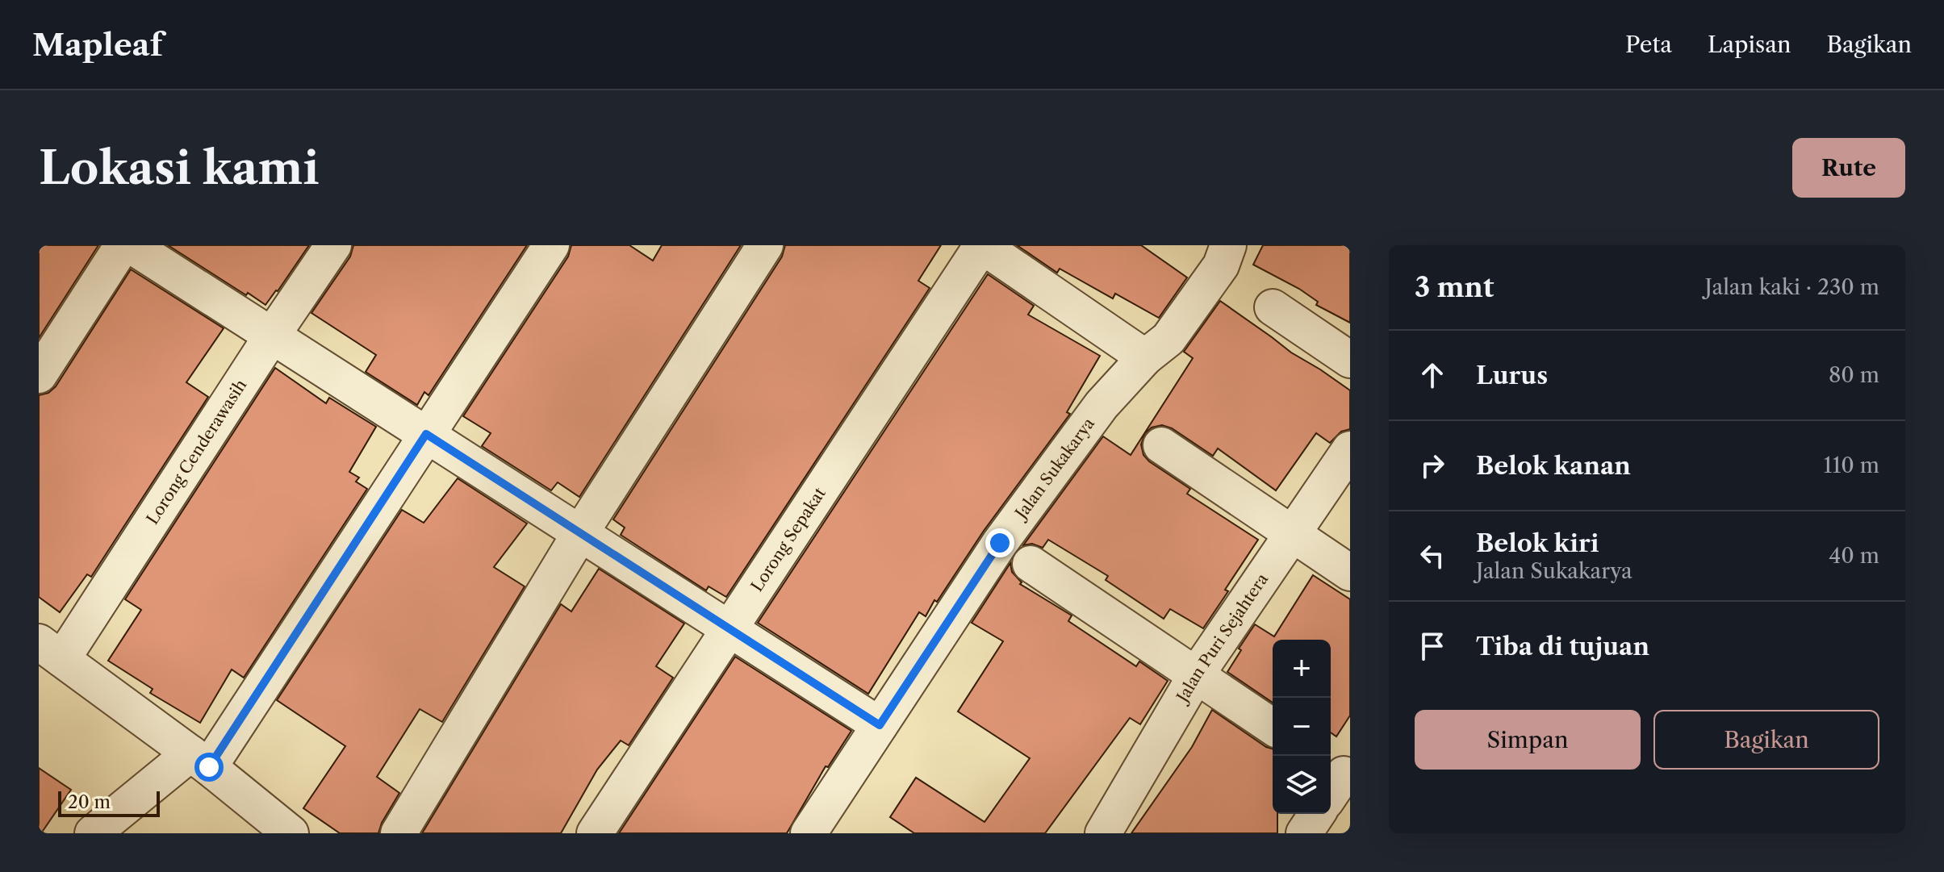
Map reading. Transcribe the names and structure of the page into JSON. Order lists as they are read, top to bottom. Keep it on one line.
{"streets":{"street":["Lorong Cenderawasih","Jalan Sukakarya","Lorong Sepakat","Jalan Puri Sejahtera"]},"scale_bar":"20 m","page":{"header":"Mapleaf","nav":["Peta","Lapisan","Bagikan"],"buttons":["Rute",["Simpan","Bagikan"]],"title":"Lokasi kami","heading":["3 mnt","Jalan kaki · 230 m"],"list":[["Lurus","80 m"],["Belok kanan","110 m"],["Belok kiri","Jalan Sukakarya","40 m"],"Tiba di tujuan"],"map_buttons":["+","−"],"scale":"20 m"}}
